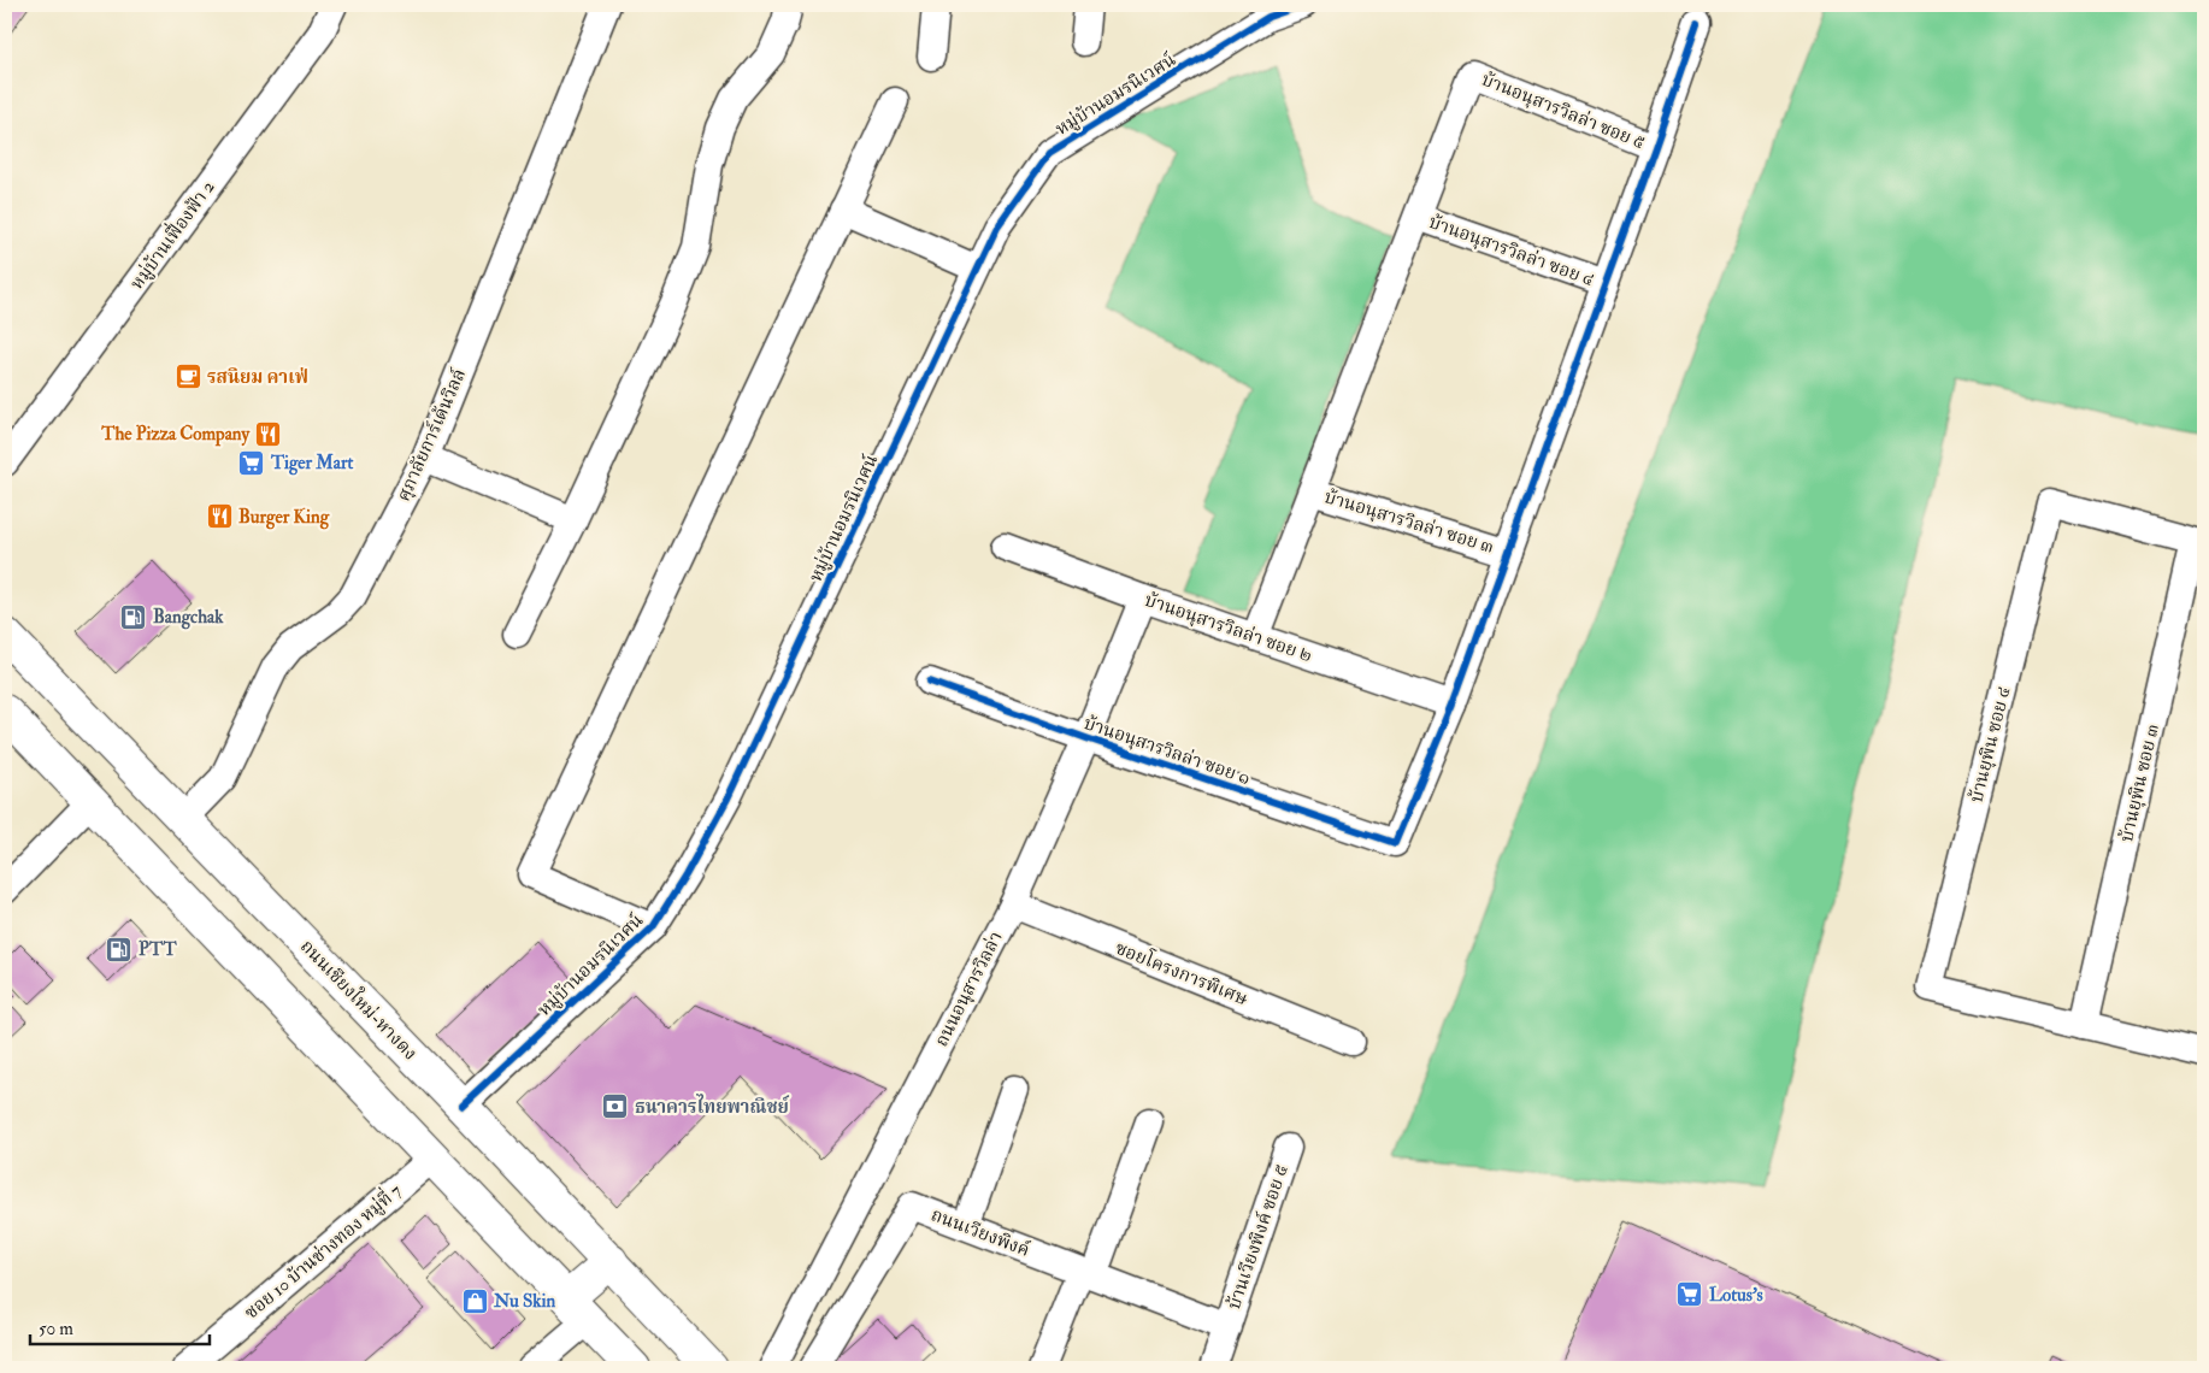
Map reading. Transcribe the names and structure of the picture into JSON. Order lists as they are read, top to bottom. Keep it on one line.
{"streets":{"main road":["ถนนเชียงใหม่-หางดง"],"street":["หมู่บ้านอมรนิเวศน์","บ้านอนุสารวิลล่า ซอย ๕","หมู่บ้านเฟื่องฟ้า 2","บ้านอนุสารวิลล่า ซอย ๔","ศุภาลัยการ์เด้นวิลล์","บ้านอนุสารวิลล่า ซอย ๓","บ้านอนุสารวิลล่า ซอย ๒","บ้านยุพิน ซอย ๔","บ้านอนุสารวิลล่า ซอย ๑","บ้านยุพิน ซอย ๓","ซอยโครงการพิเศษ","ถนนอนุสารวิลล่า","ถนนเวียงพิงค์","บ้านเวียงพิงค์ ซอย ๕","ซอย 10 บ้านช่างทอง หมู่ที่ 7"]},"crossings":[["หมู่บ้านอมรนิเวศน์","ถนนเชียงใหม่-หางดง"],["บ้านอนุสารวิลล่า ซอย ๕","บ้านอนุสารวิลล่า ซอย ๔"],["ศุภาลัยการ์เด้นวิลล์","ถนนเชียงใหม่-หางดง"],["บ้านอนุสารวิลล่า ซอย ๒","บ้านอนุสารวิลล่า ซอย ๑"],["บ้านอนุสารวิลล่า ซอย ๒","ถนนอนุสารวิลล่า"],["บ้านยุพิน ซอย ๔","บ้านยุพิน ซอย ๓"],["บ้านอนุสารวิลล่า ซอย ๑","ถนนอนุสารวิลล่า"],["ซอยโครงการพิเศษ","ถนนอนุสารวิลล่า"],["ถนนเวียงพิงค์","บ้านเวียงพิงค์ ซอย ๕"]],"places":{"cafe":["รสนิยม คาเฟ่"],"restaurant":["The Pizza Company","Burger King"],"supermarket":["Tiger Mart","Lotus's"],"fuel station":["Bangchak","PTT"],"bank":["ธนาคารไทยพาณิชย์"],"shop":["Nu Skin"]},"scale_bar":"50 m"}
